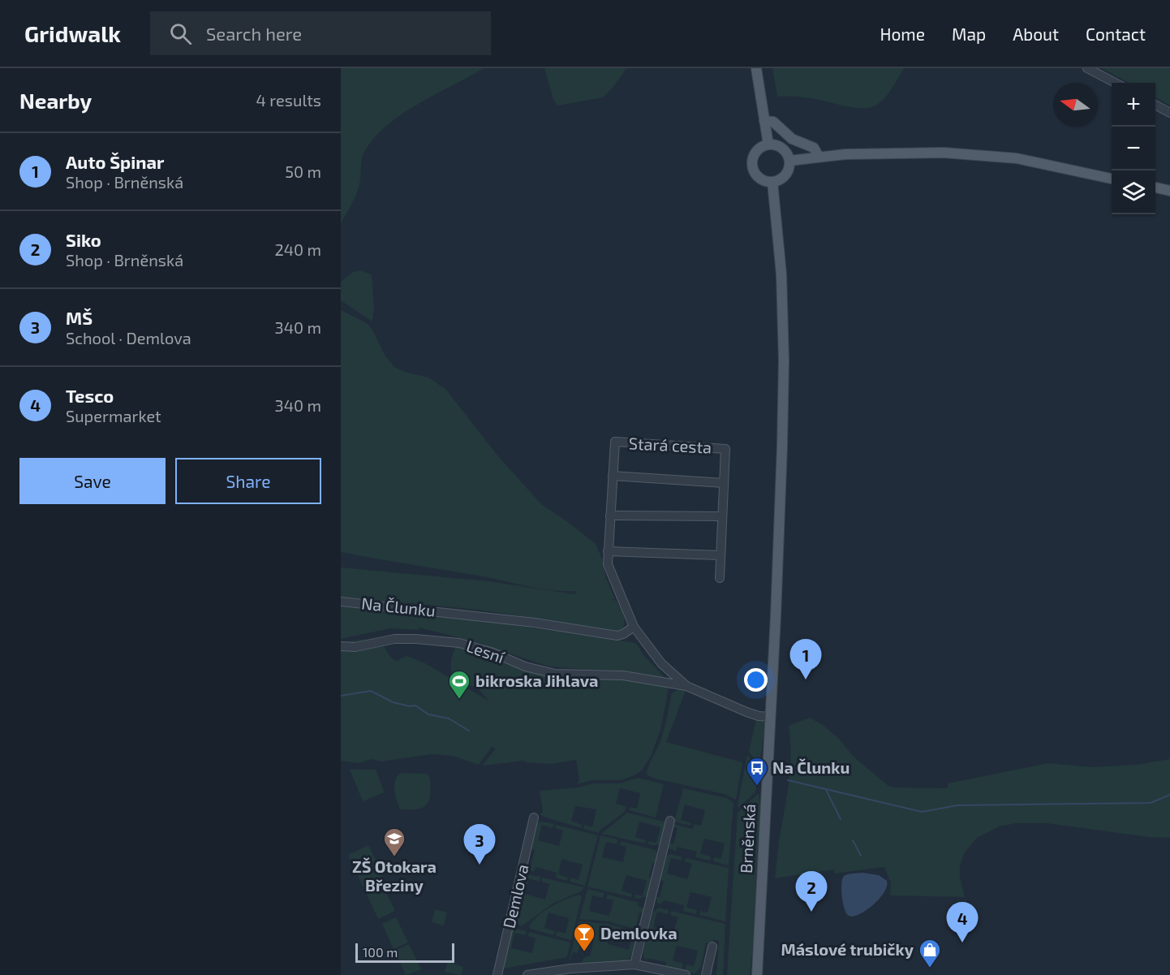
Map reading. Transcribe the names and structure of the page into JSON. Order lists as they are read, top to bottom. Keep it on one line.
{"streets":{"main road":["Brněnská"],"street":["Stará cesta","Na Člunku","Lesní","Demlova"]},"crossings":[["Stará cesta","Na Člunku"]],"places":{"sports":["bikroska Jihlava"],"bus stop":["Na Člunku"],"school or university":["ZŠ Otokara Březiny"],"bar":["Demlovka"],"shop":["Máslové trubičky"]},"scale_bar":"100 m","north":"left","page":{"header":"Gridwalk","search":"Search here","nav":["Home","Map","About","Contact"],"heading":["Nearby","4 results"],"map_buttons":["+","−"],"list":[{"mark":"1","name":"Auto Špinar","note":"Shop · Brněnská","value":"50 m"},{"mark":"2","name":"Siko","note":"Shop · Brněnská","value":"240 m"},{"mark":"3","name":"MŠ","note":"School · Demlova","value":"340 m"},{"mark":"4","name":"Tesco","note":"Supermarket","value":"340 m"}],"buttons":["Save","Share"],"pins":["1","3","2","4"],"scale":"100 m"}}
